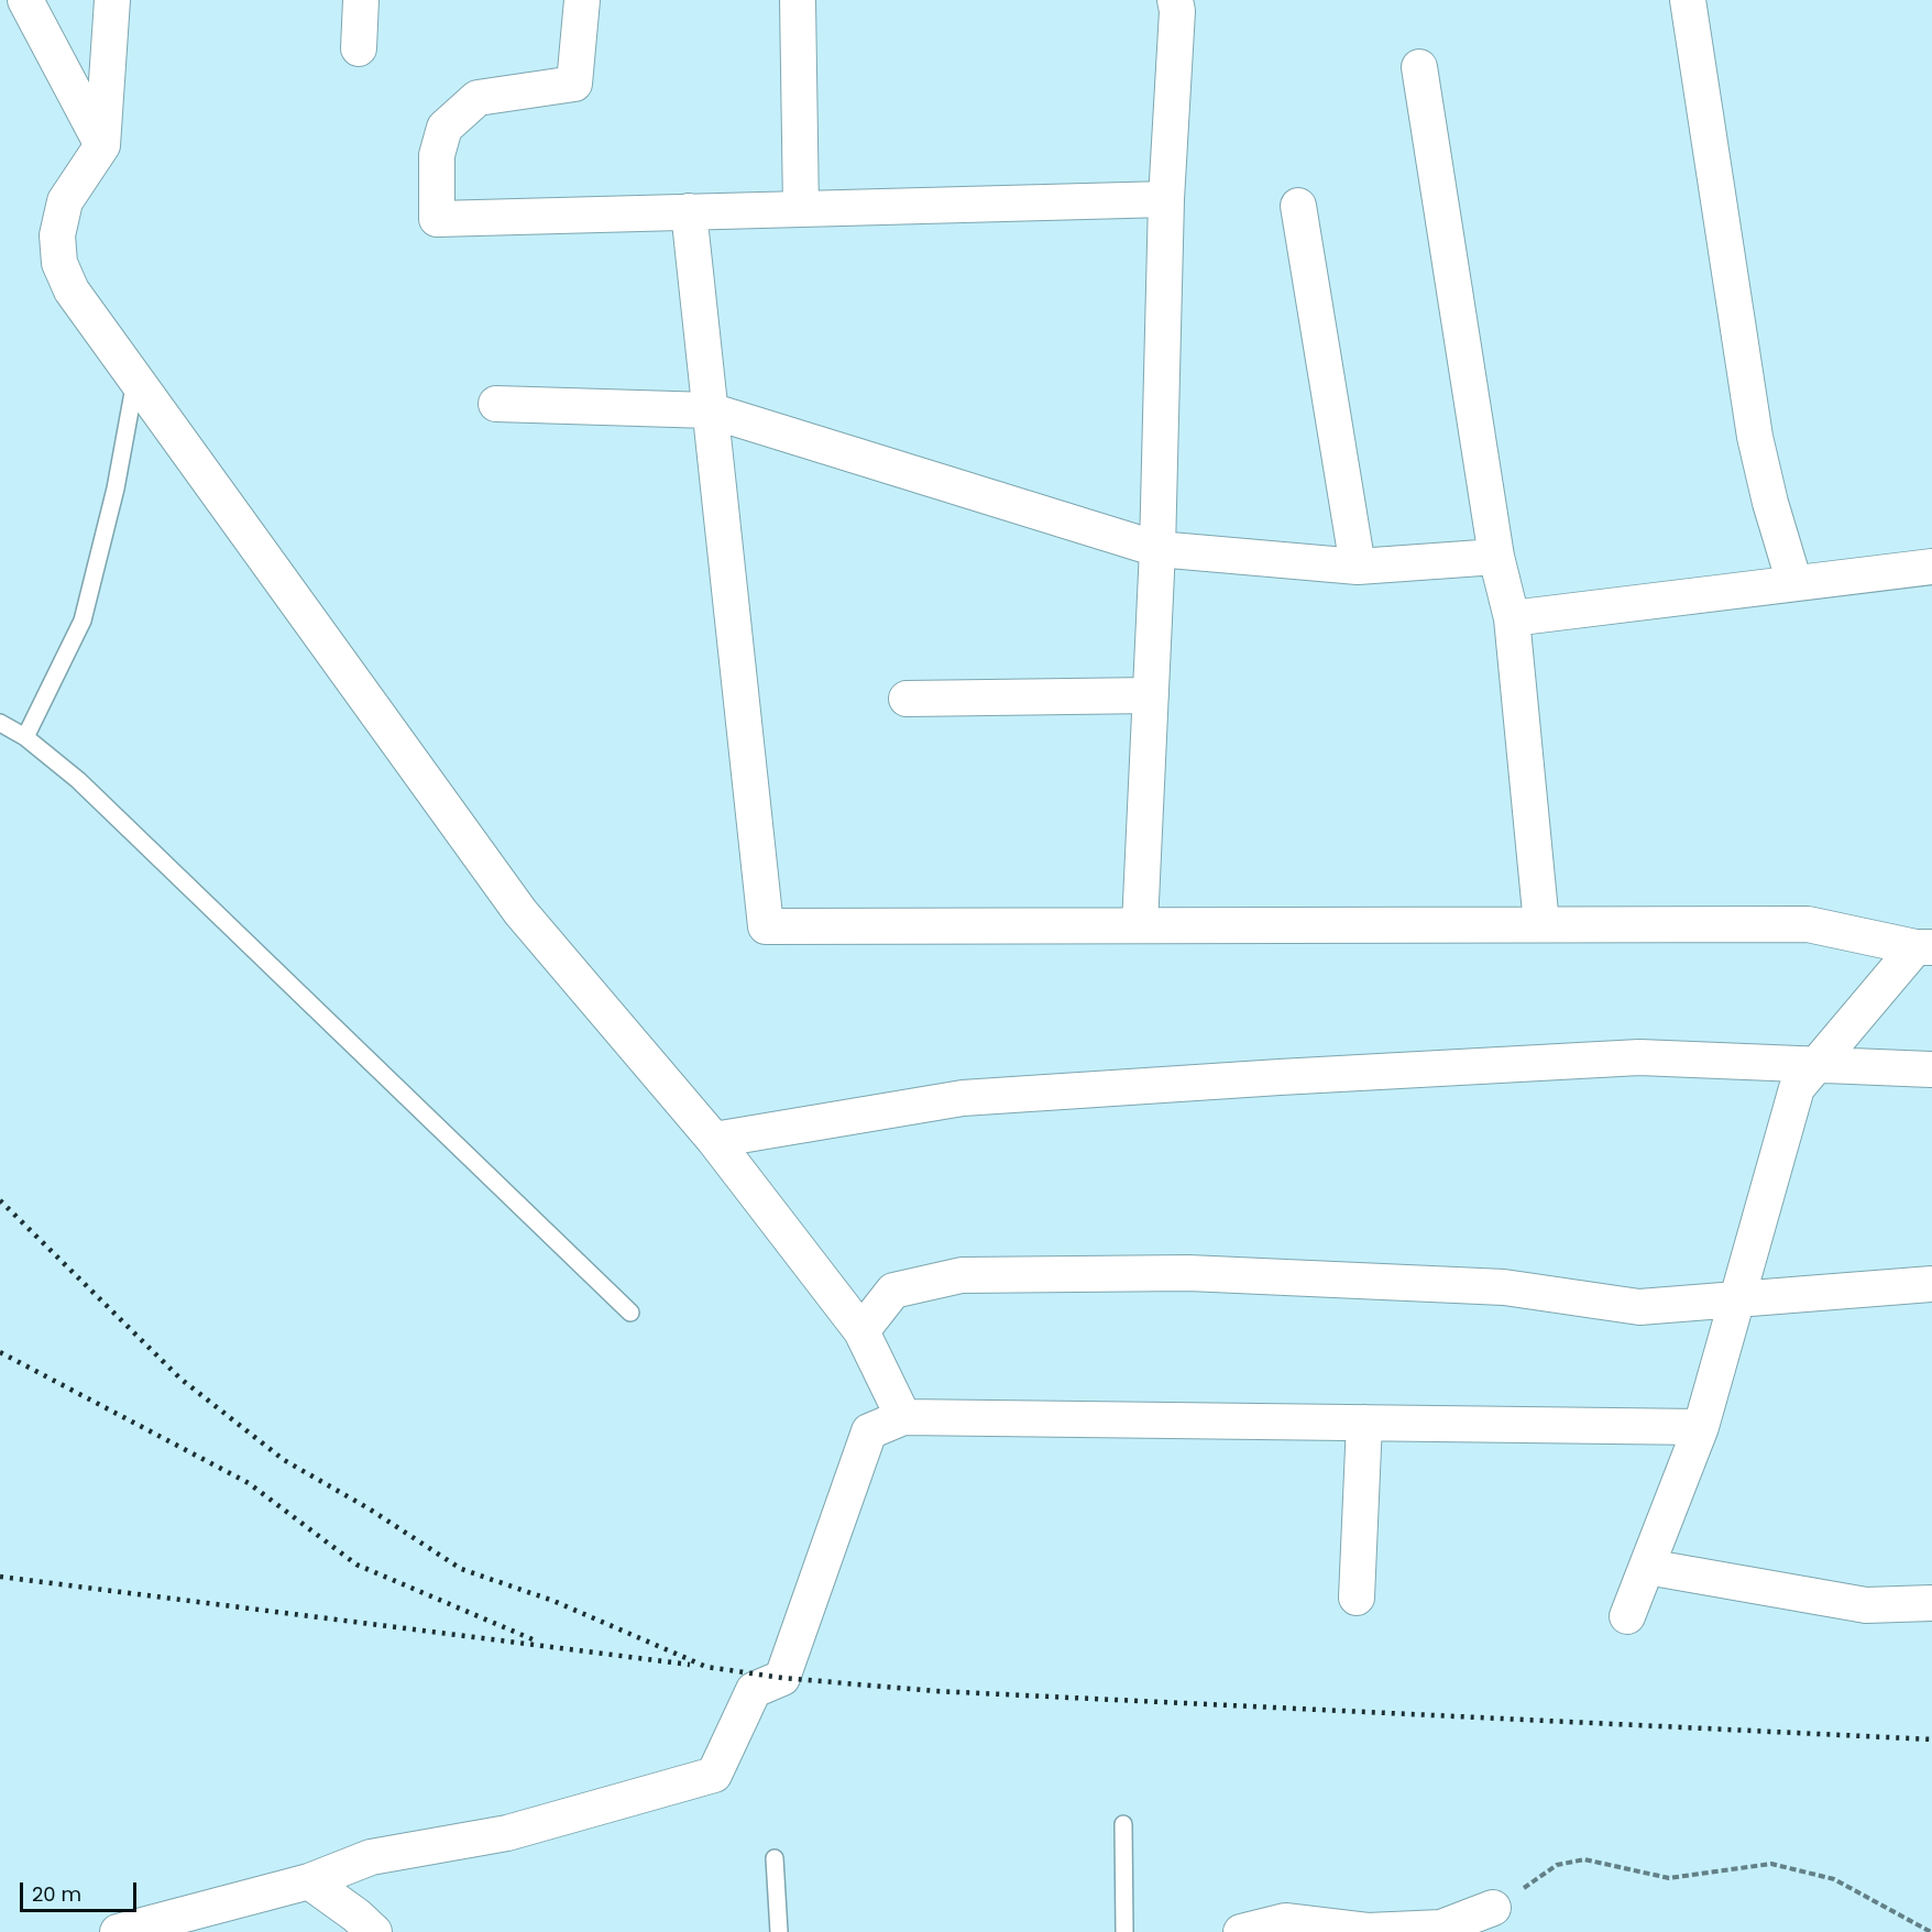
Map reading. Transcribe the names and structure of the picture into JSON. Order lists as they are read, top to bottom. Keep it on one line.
{"scale_bar":"20 m"}
